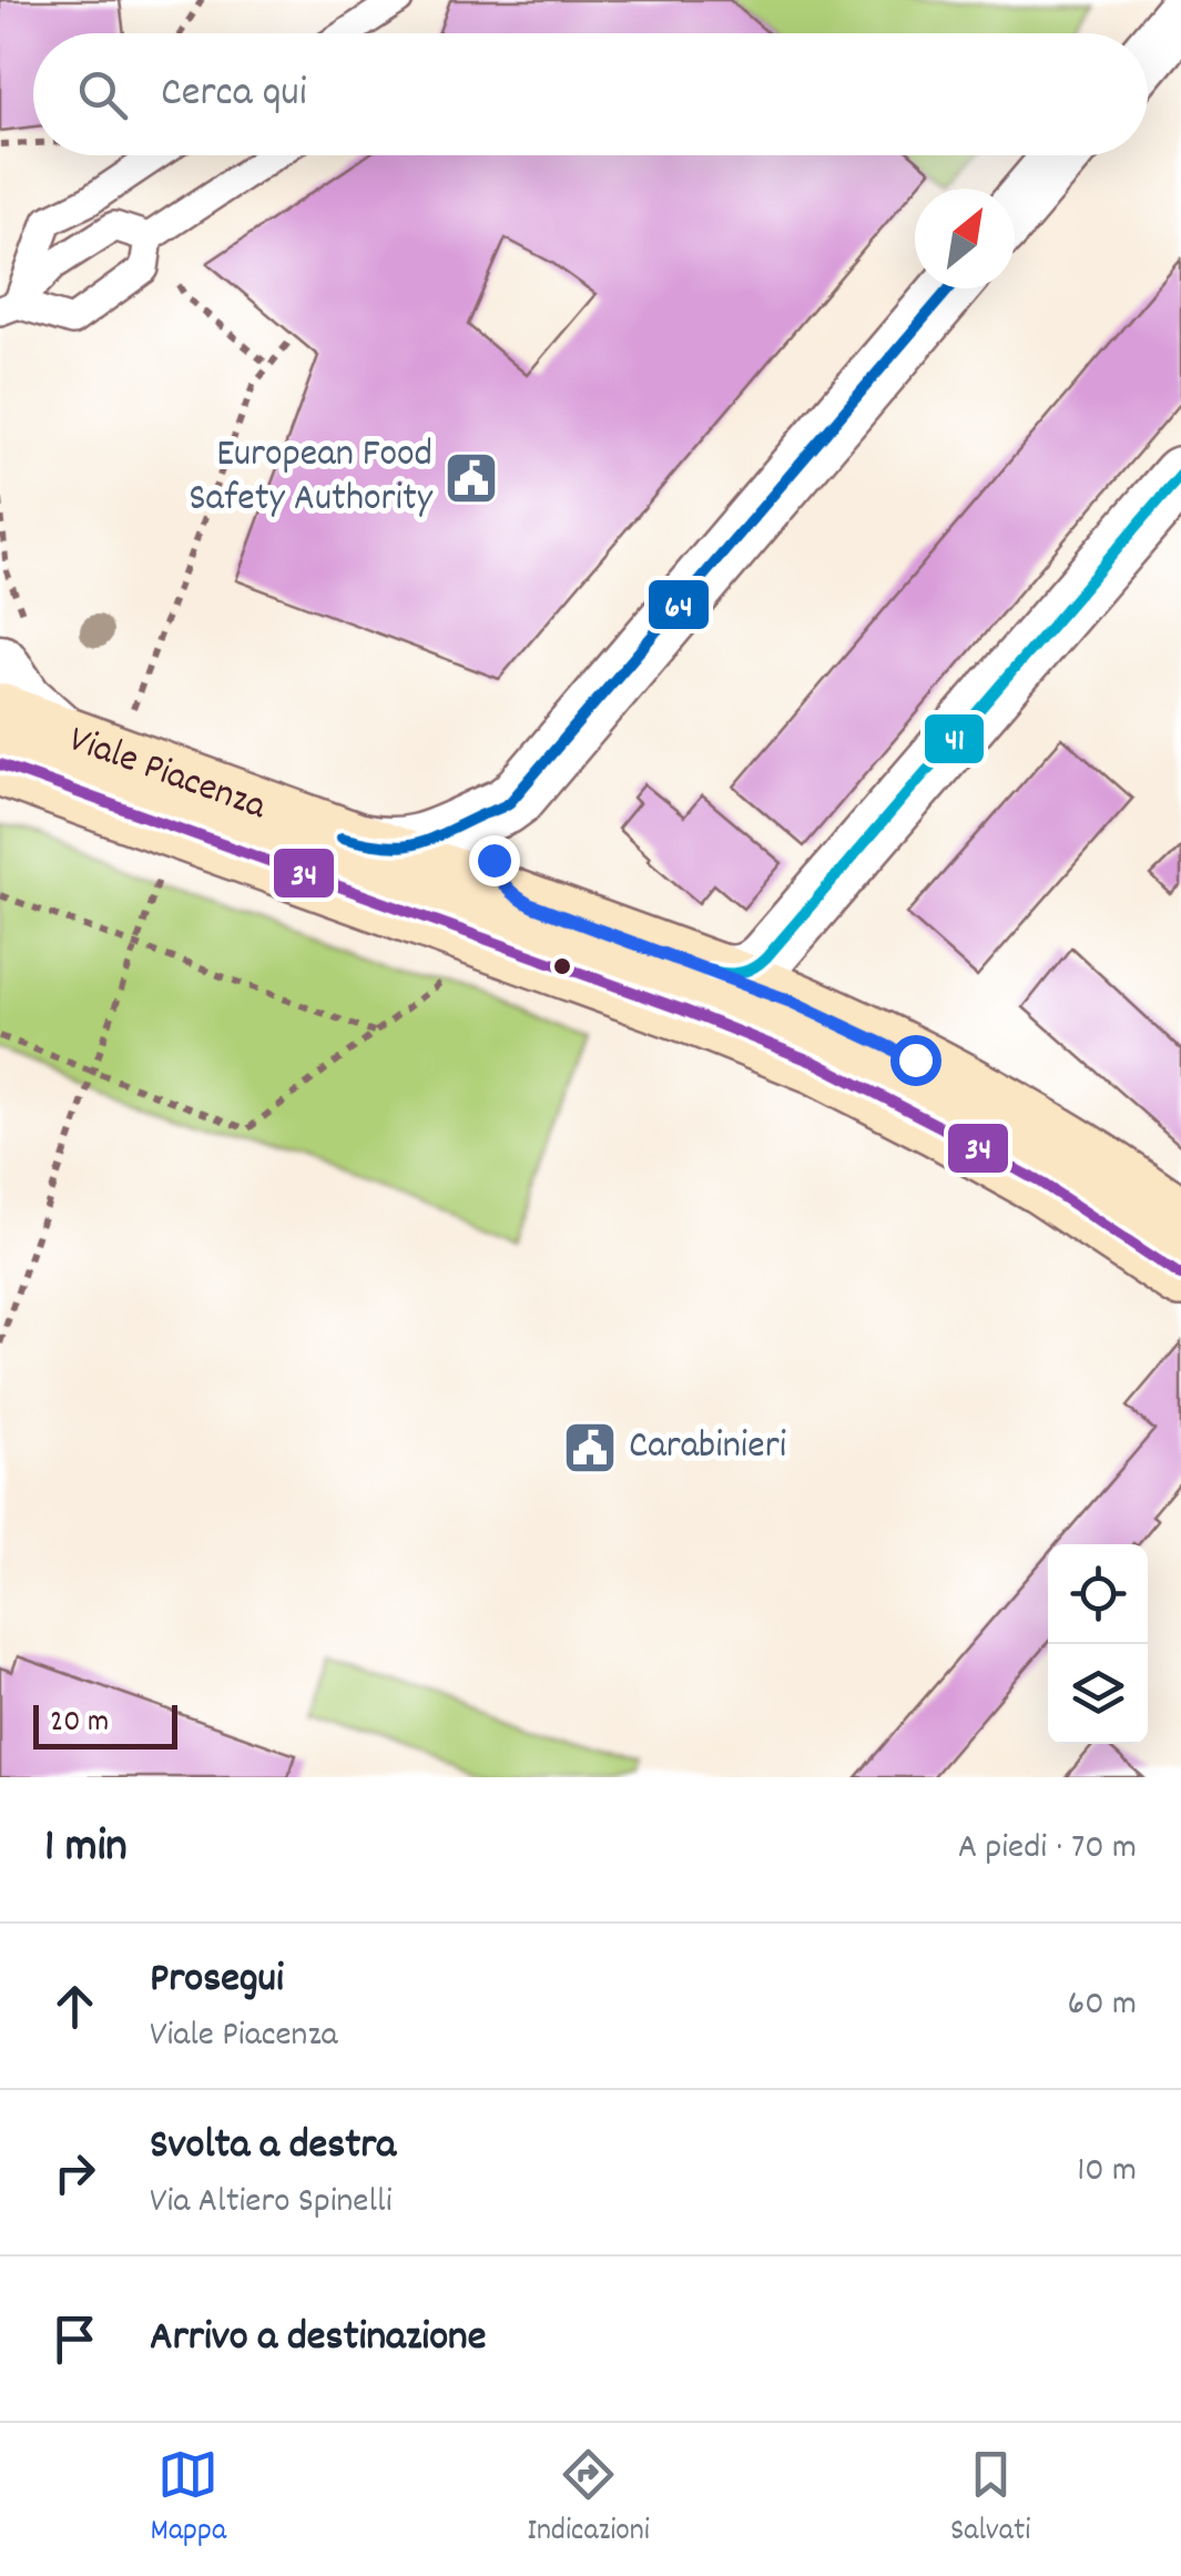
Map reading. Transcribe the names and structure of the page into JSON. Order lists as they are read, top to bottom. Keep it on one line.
{"streets":{"main road":["Viale Piacenza"]},"places":{"public building":["European Food Safety Authority","Carabinieri"]},"lines":["transit line 64","transit line 41","transit line 34"],"scale_bar":"20 m","north":"top right","page":{"search":"Cerca qui","scale":"20 m","heading":["1 min","A piedi · 70 m"],"list":[["Prosegui","Viale Piacenza","60 m"],["Svolta a destra","Via Altiero Spinelli","10 m"],"Arrivo a destinazione"],"nav":["Mappa","Indicazioni","Salvati"]}}
